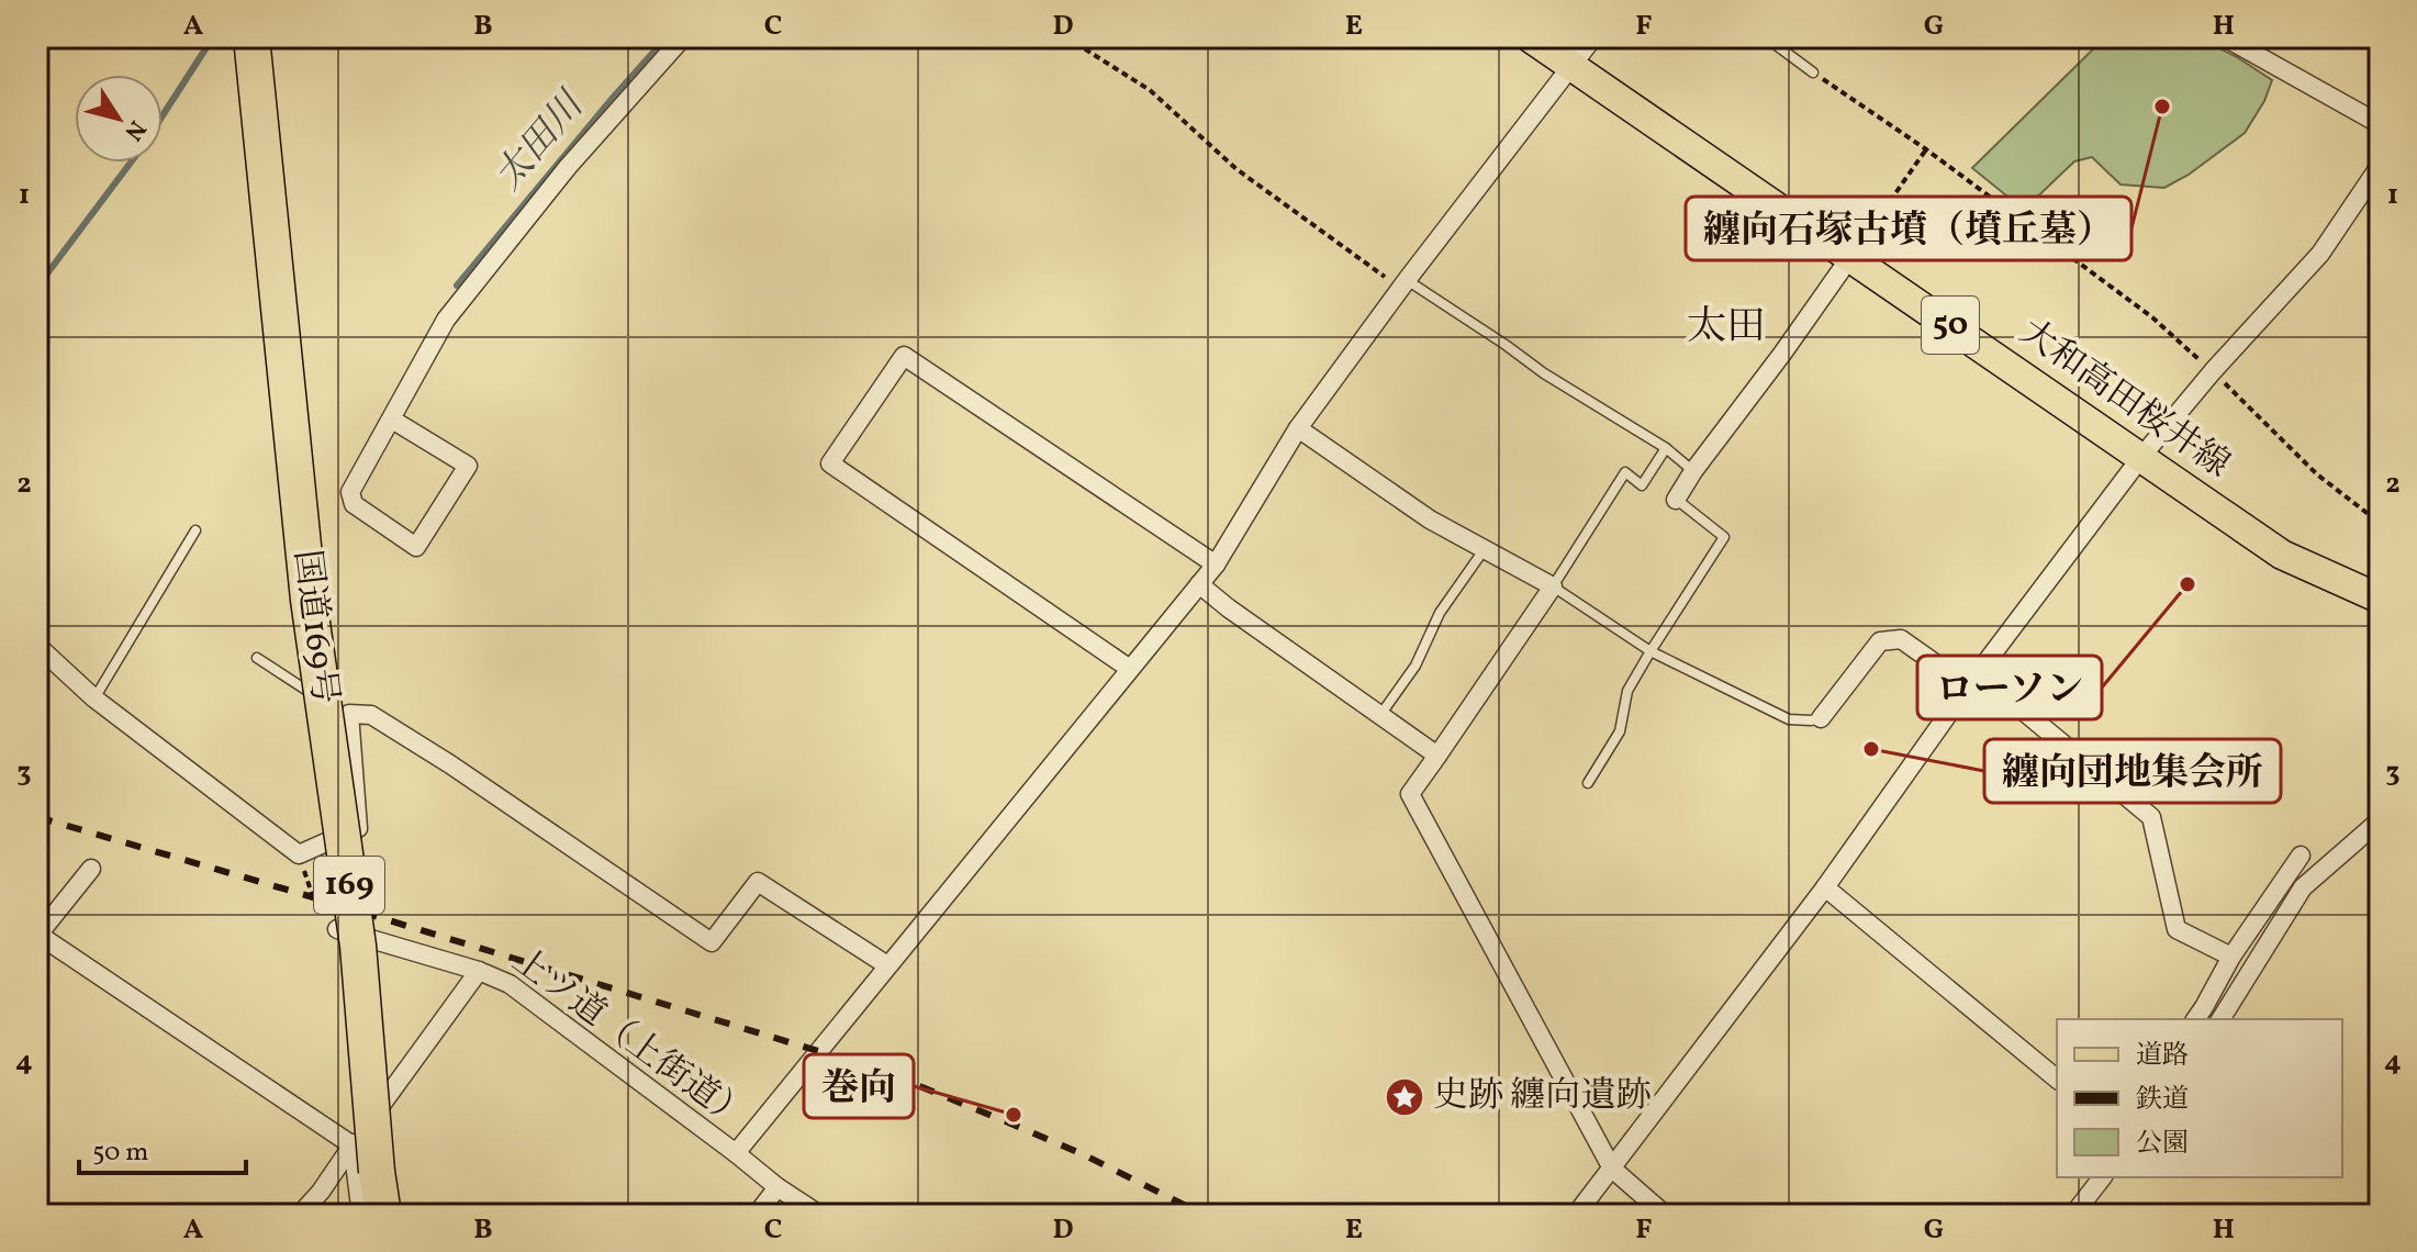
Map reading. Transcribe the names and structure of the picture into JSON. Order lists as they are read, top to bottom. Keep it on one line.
{"streets":{"highway":["国道169号","169"],"main road":["50","大和高田桜井線"],"street":["上ツ道（上街道）"]},"districts":["太田"],"water":["太田川"],"places":{"other":["纏向石塚古墳（墳丘墓）","ローソン","纏向団地集会所","巻向"],"place":["史跡 纏向遺跡"]},"legend":["道路","鉄道","公園"],"scale_bar":"50 m","north":"bottom right","grid":{"columns":["A","B","C","D","E","F","G","H"],"rows":["1","2","3","4"]}}
